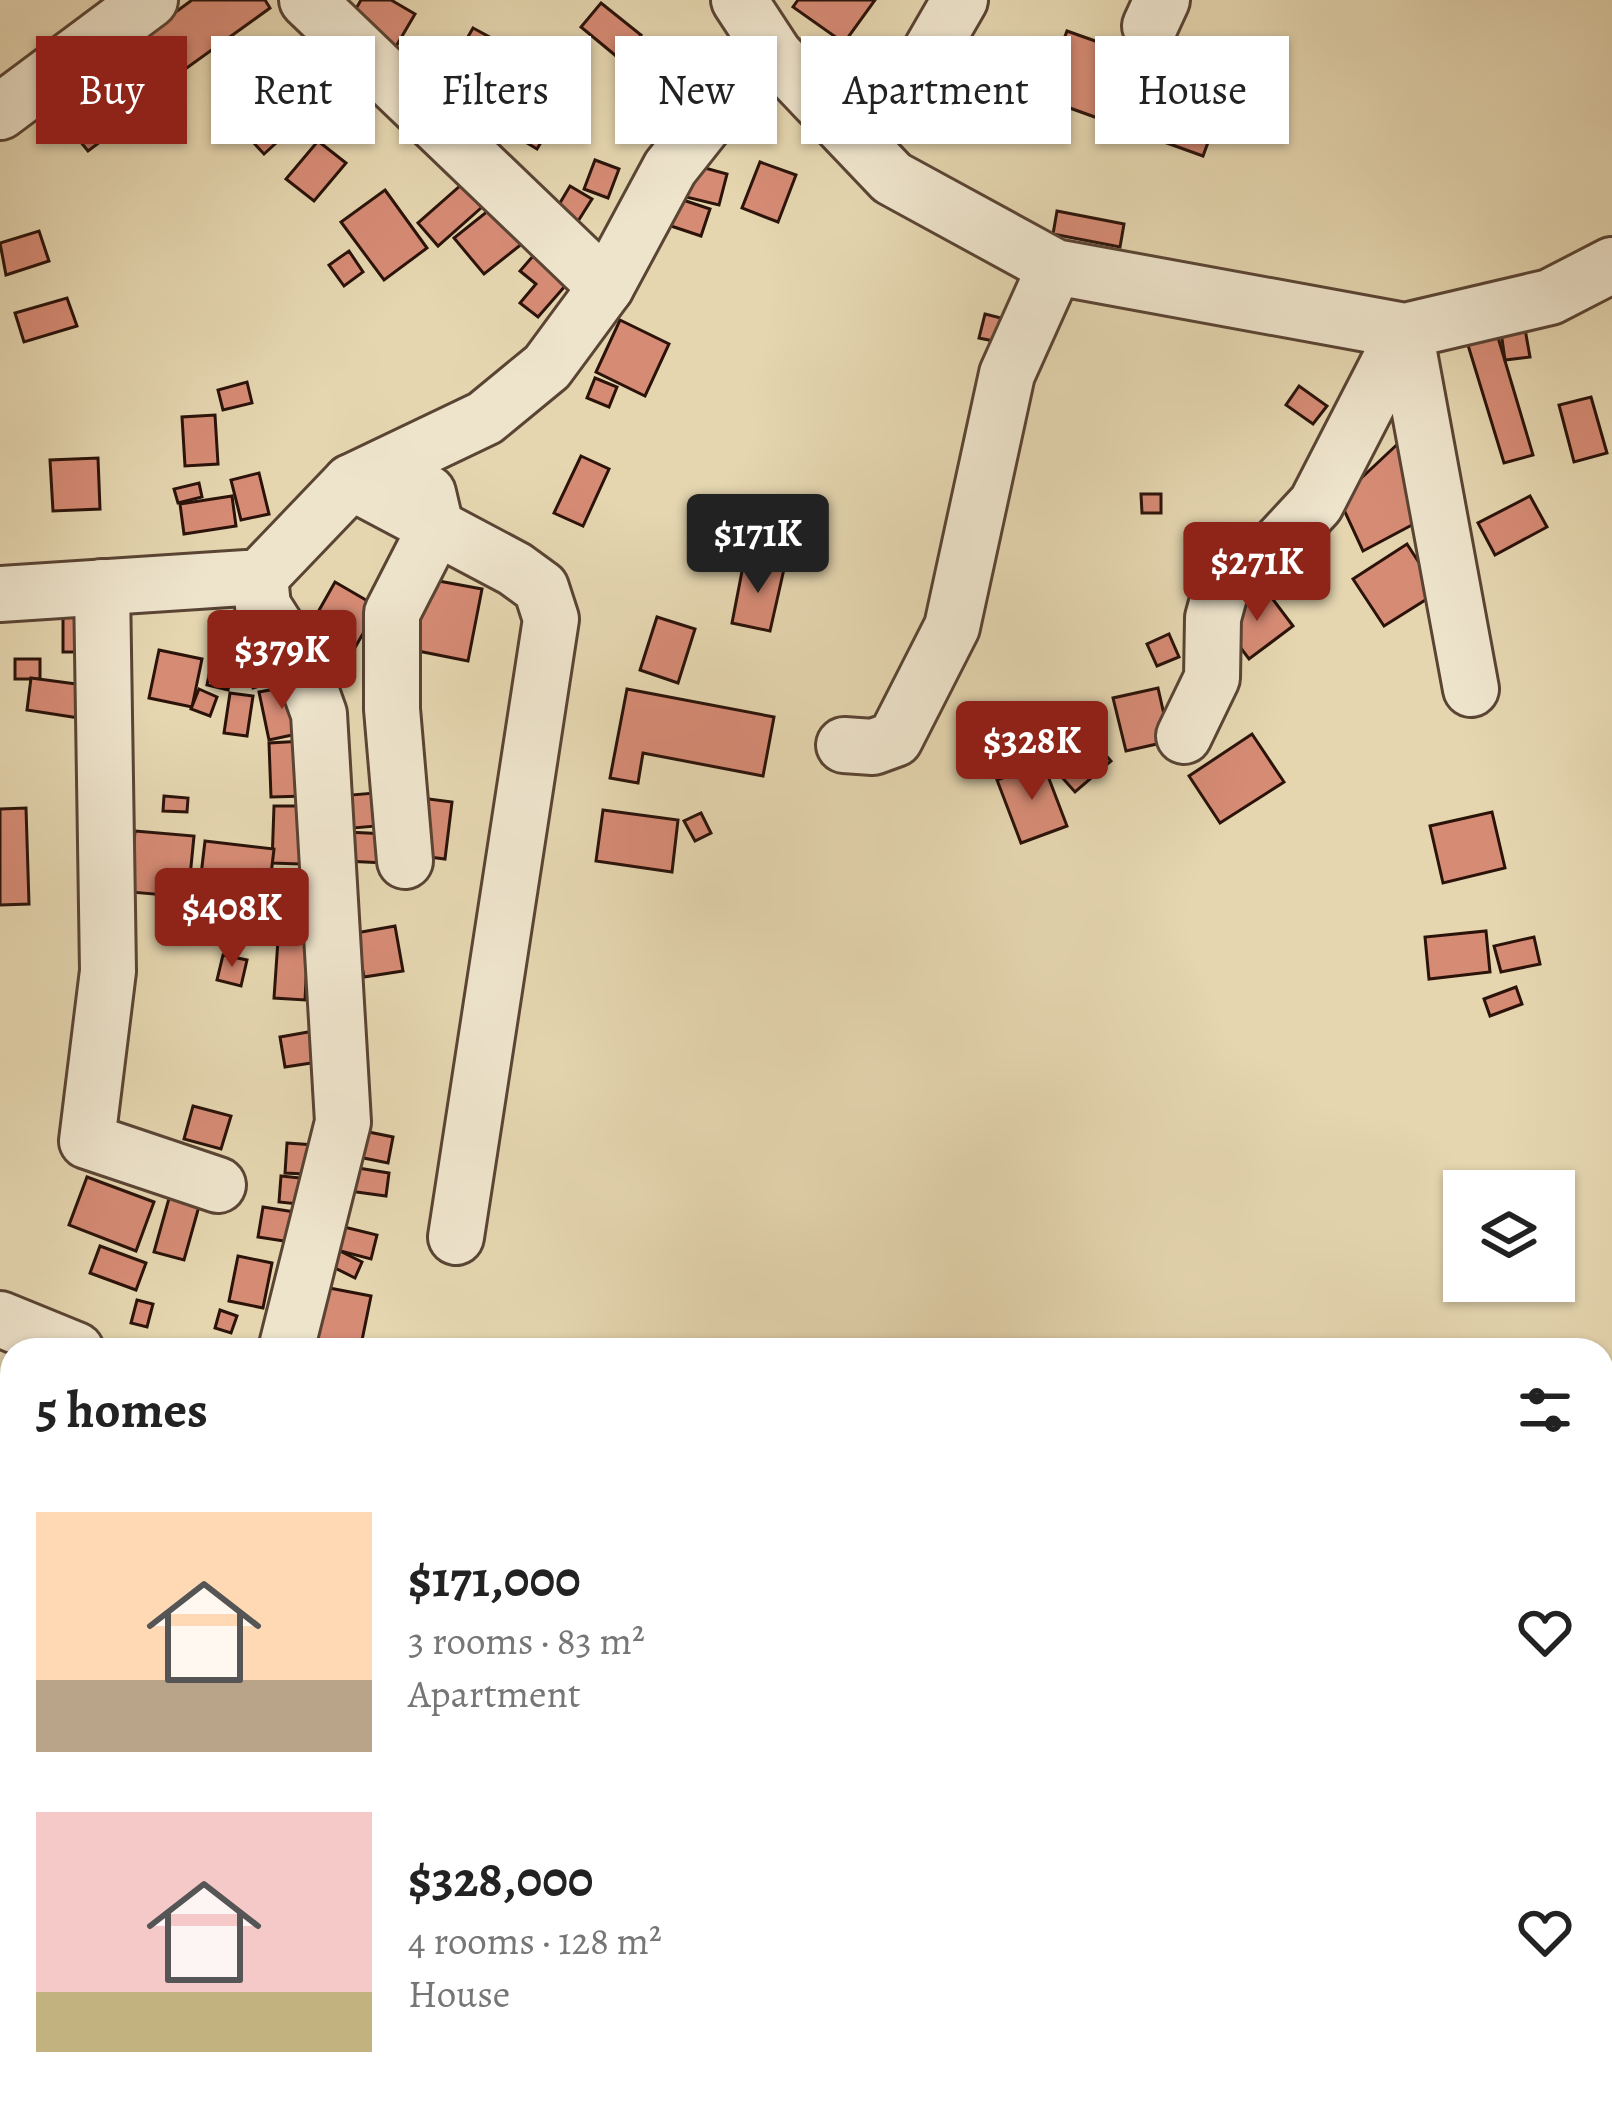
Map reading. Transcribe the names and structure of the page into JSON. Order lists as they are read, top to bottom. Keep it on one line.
{"page":{"chip":["Buy","Rent","Filters","New","Apartment","House"],"price":["$171K","$271K","$379K","$328K","$408K"],"heading":"5 homes","list":[{"name":"$171,000","note":"3 rooms · 83 m² · Apartment"},{"name":"$328,000","note":"4 rooms · 128 m² · House"}]}}
